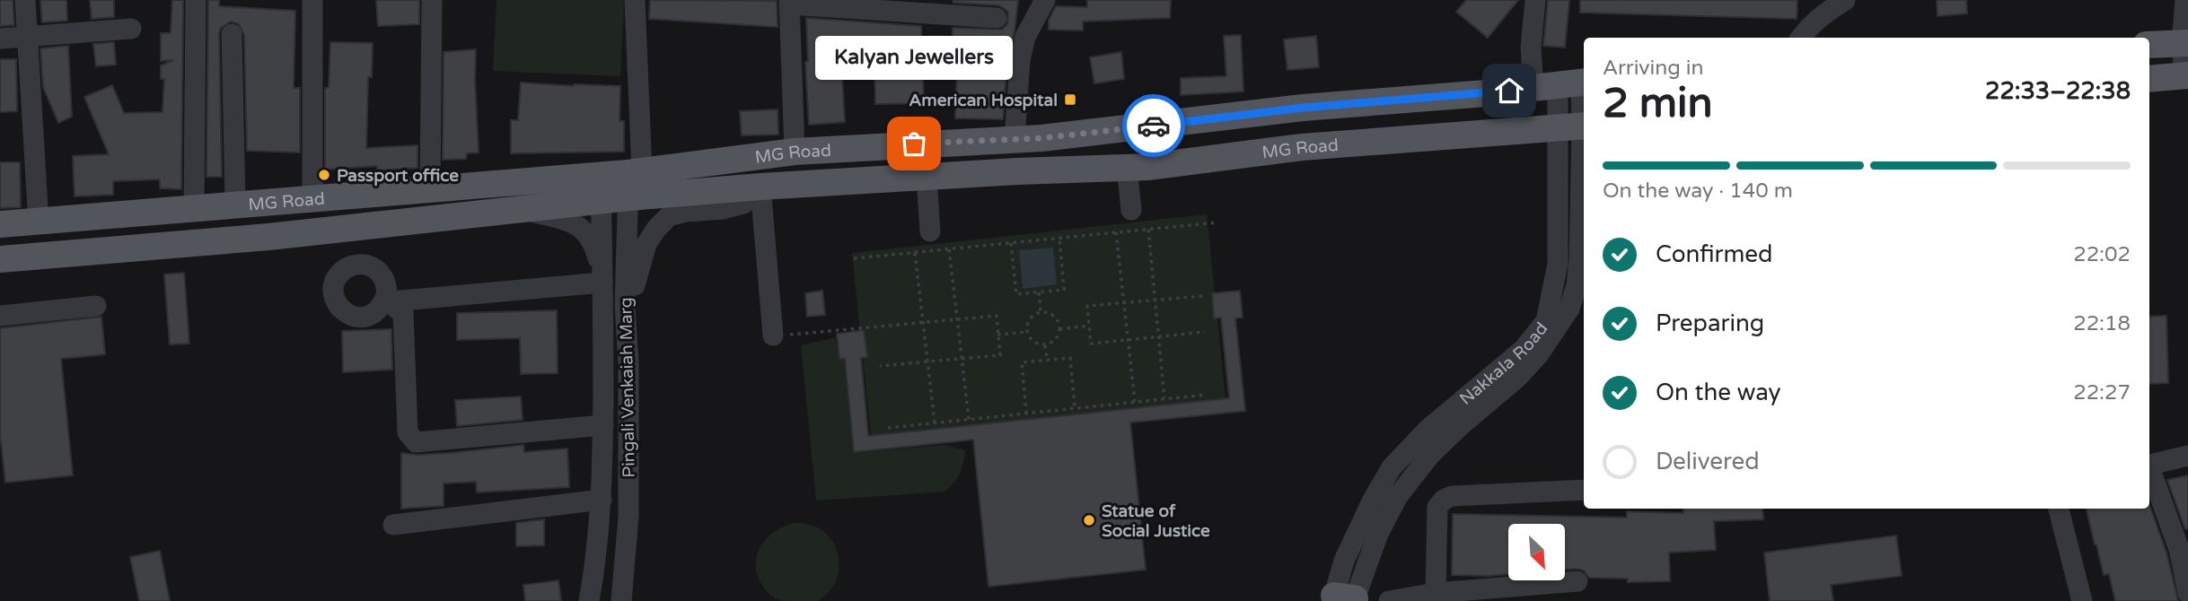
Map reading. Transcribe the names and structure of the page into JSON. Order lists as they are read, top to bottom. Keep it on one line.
{"streets":{"main road":["MG Road"],"street":["Nakkala Road","Pingali Venkaiah Marg"]},"crossings":[["MG Road","Nakkala Road"],["MG Road","Pingali Venkaiah Marg"]],"places":{"transit":["American Hospital"],"other":["Kalyan Jewellers","Passport office","Statue of Social Justice"]},"north":"bottom right","page":{"bubble":"Kalyan Jewellers","heading":["2 min","Arriving in","22:33–22:38"],"bar":"On the way · 140 m","list":[["Confirmed","22:02"],["Preparing","22:18"],["On the way","22:27"],"Delivered"]}}
